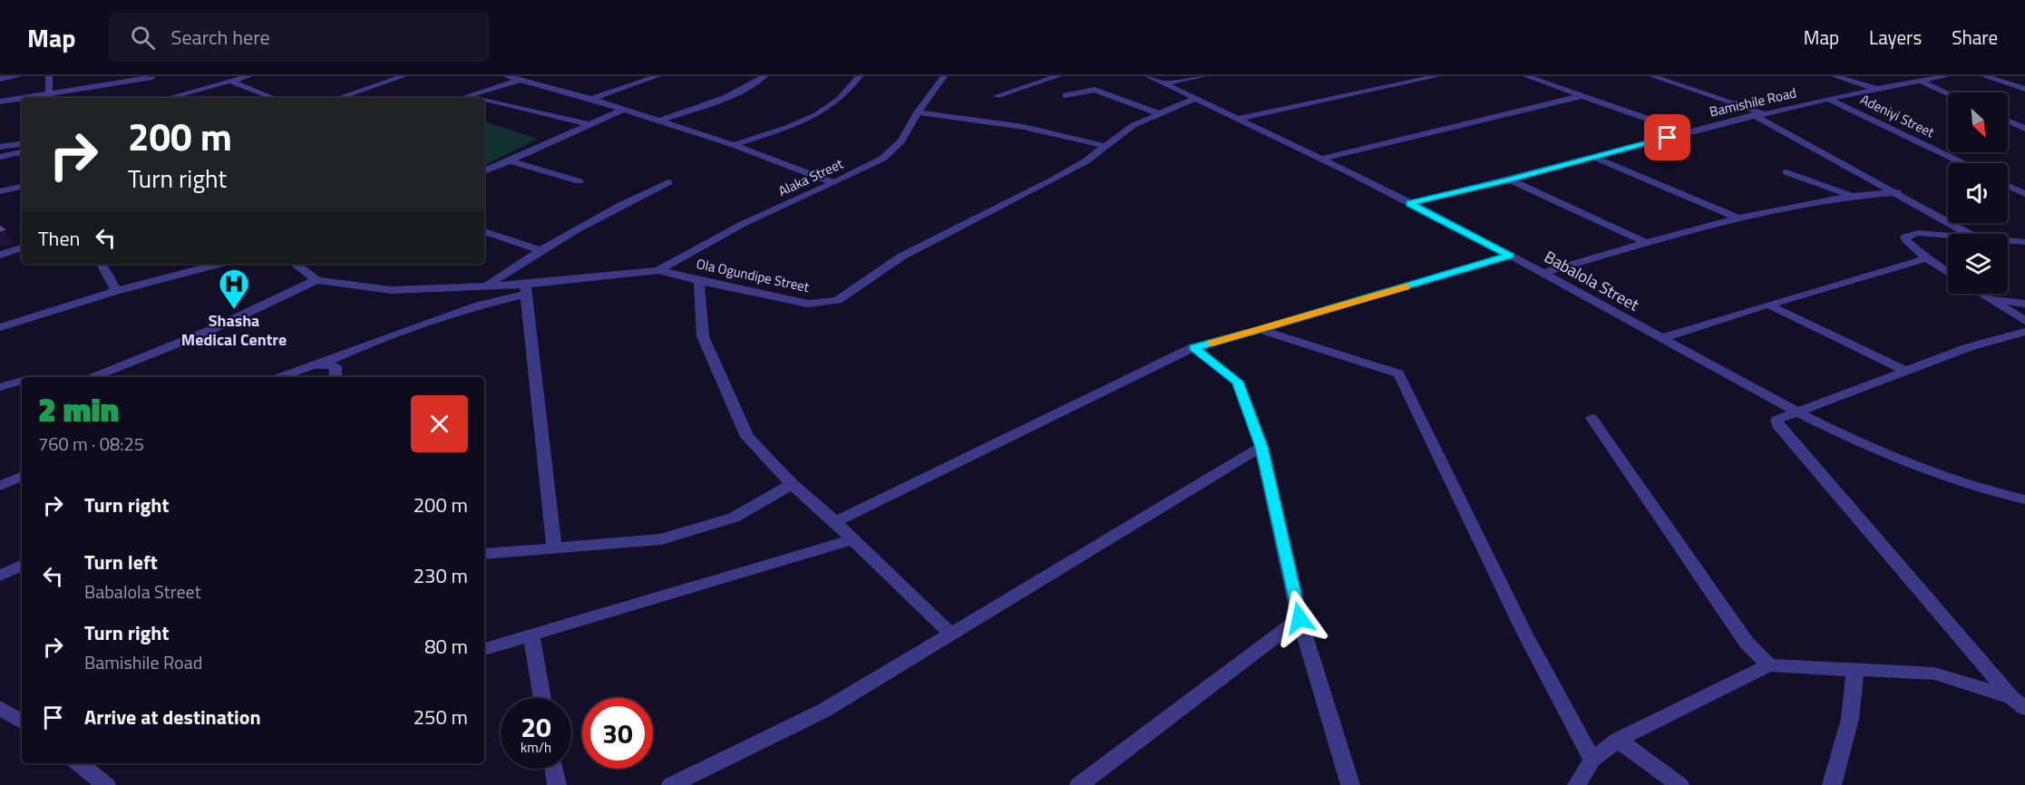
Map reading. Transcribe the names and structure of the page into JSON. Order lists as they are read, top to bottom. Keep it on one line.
{"streets":{"street":["Bamishile Road","Adeniyi Street","Alaka Street","Ola Ogundipe Street","Babalola Street"]},"crossings":[["Bamishile Road","Adeniyi Street"],["Bamishile Road","Babalola Street"],["Alaka Street","Ola Ogundipe Street"],["Ola Ogundipe Street","Babalola Street"]],"places":{"hospital":["Shasha Medical Centre"]},"north":"bottom right","page":{"header":"Map","search":"Search here","nav":["Map","Layers","Share"],"turn":["200 m","Turn right"],"then":"Then","heading":["2 min","760 m · 08:25"],"list":[{"name":"Turn right","value":"200 m"},{"name":"Turn left","note":"Babalola Street","value":"230 m"},{"name":"Turn right","note":"Bamishile Road","value":"80 m"},{"name":"Arrive at destination","value":"250 m"}],"speed":"20 km/h","limit":"30"}}
